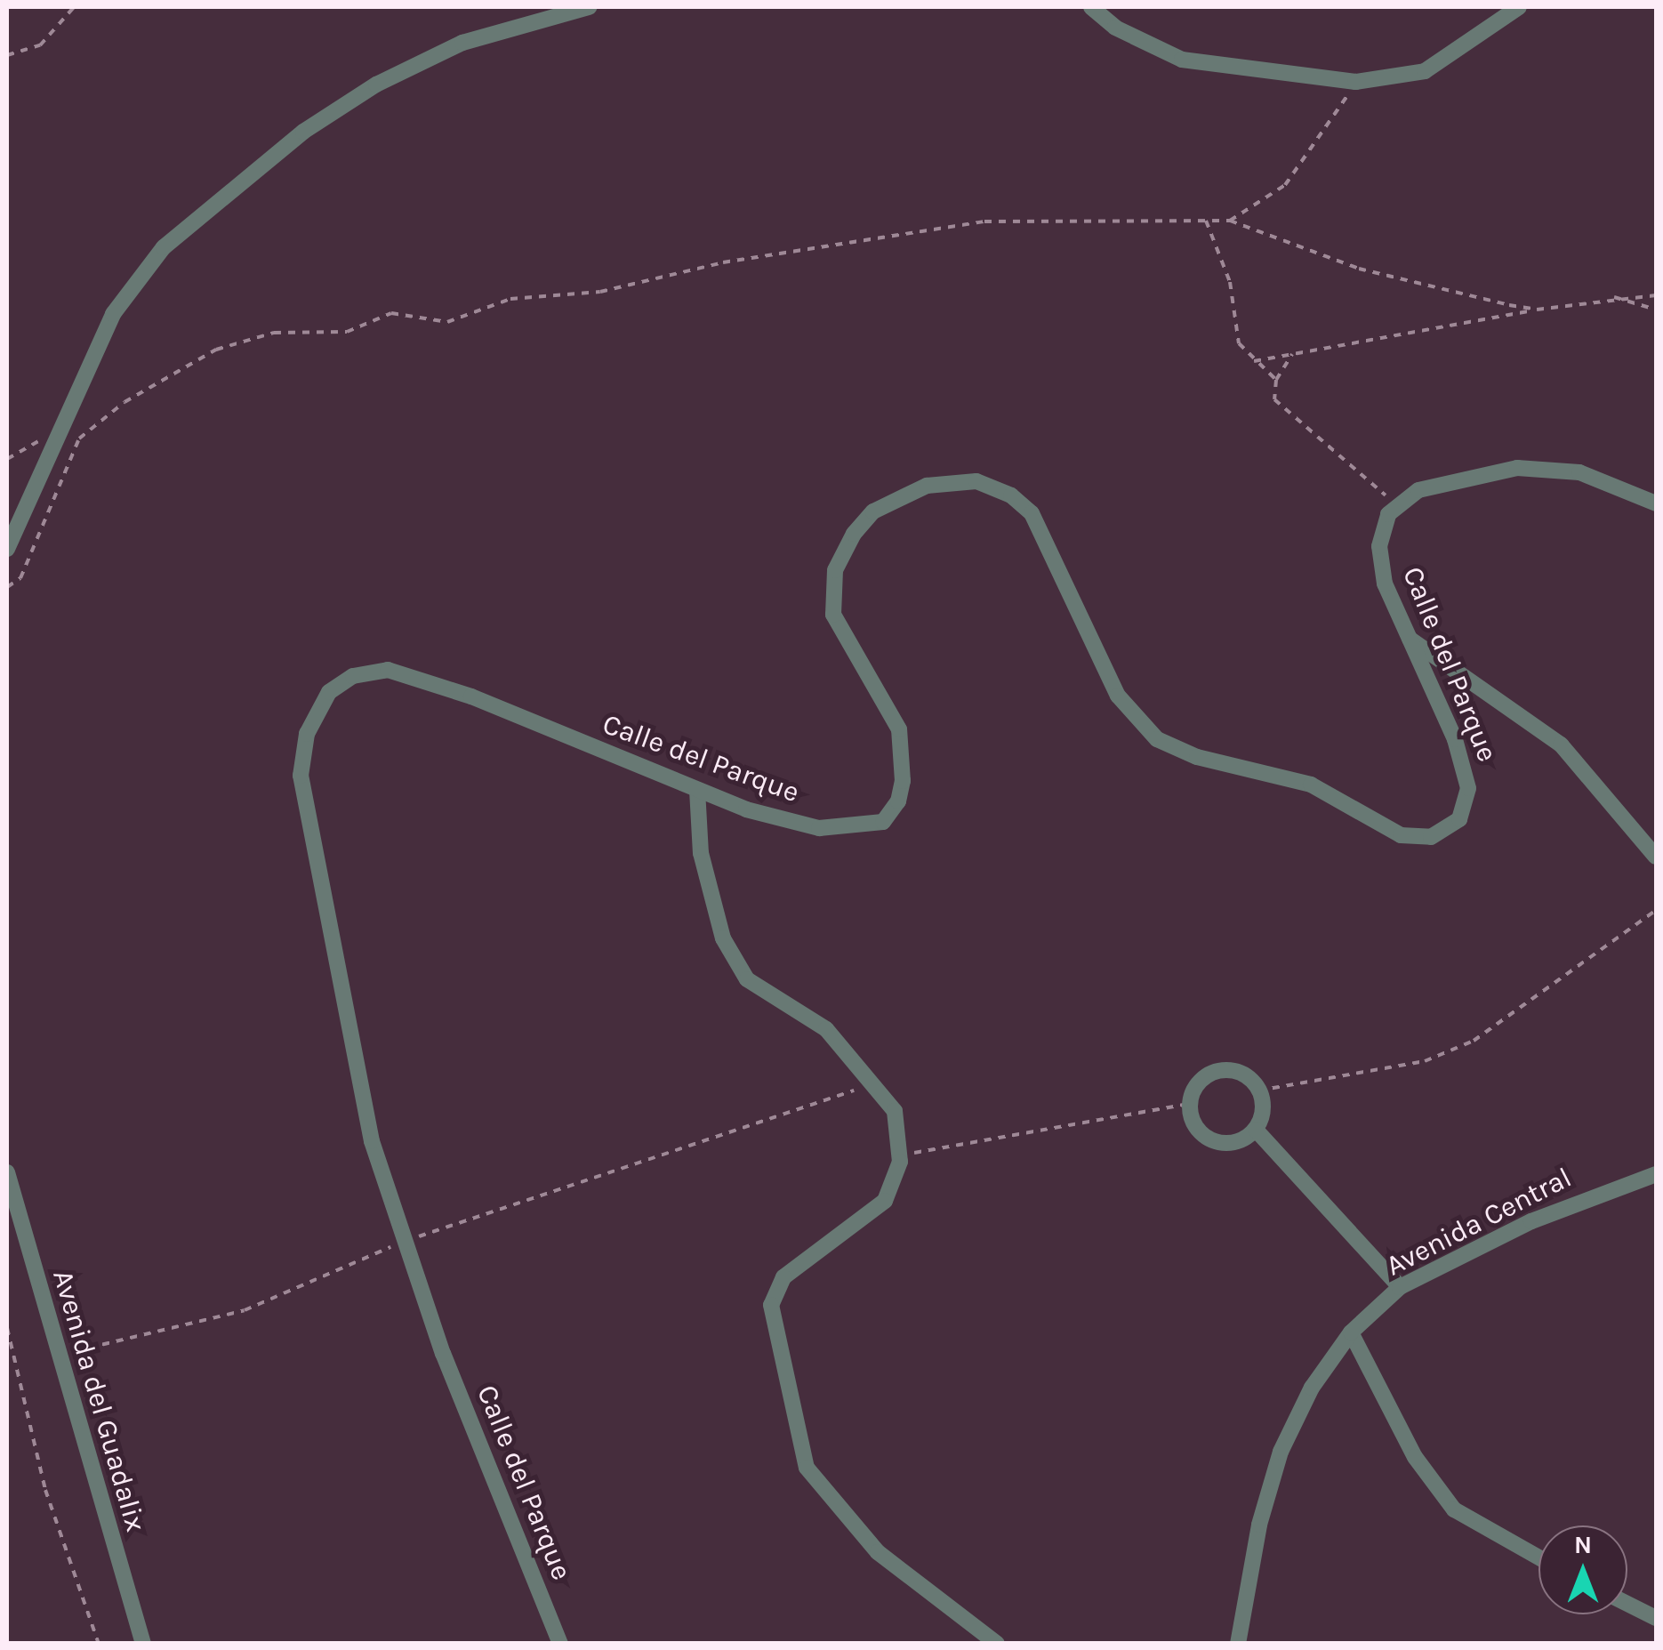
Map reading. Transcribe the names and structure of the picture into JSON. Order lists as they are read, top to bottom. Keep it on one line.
{"streets":{"street":["Calle del Parque","Avenida Central","Avenida del Guadalix"]},"north":"top"}
